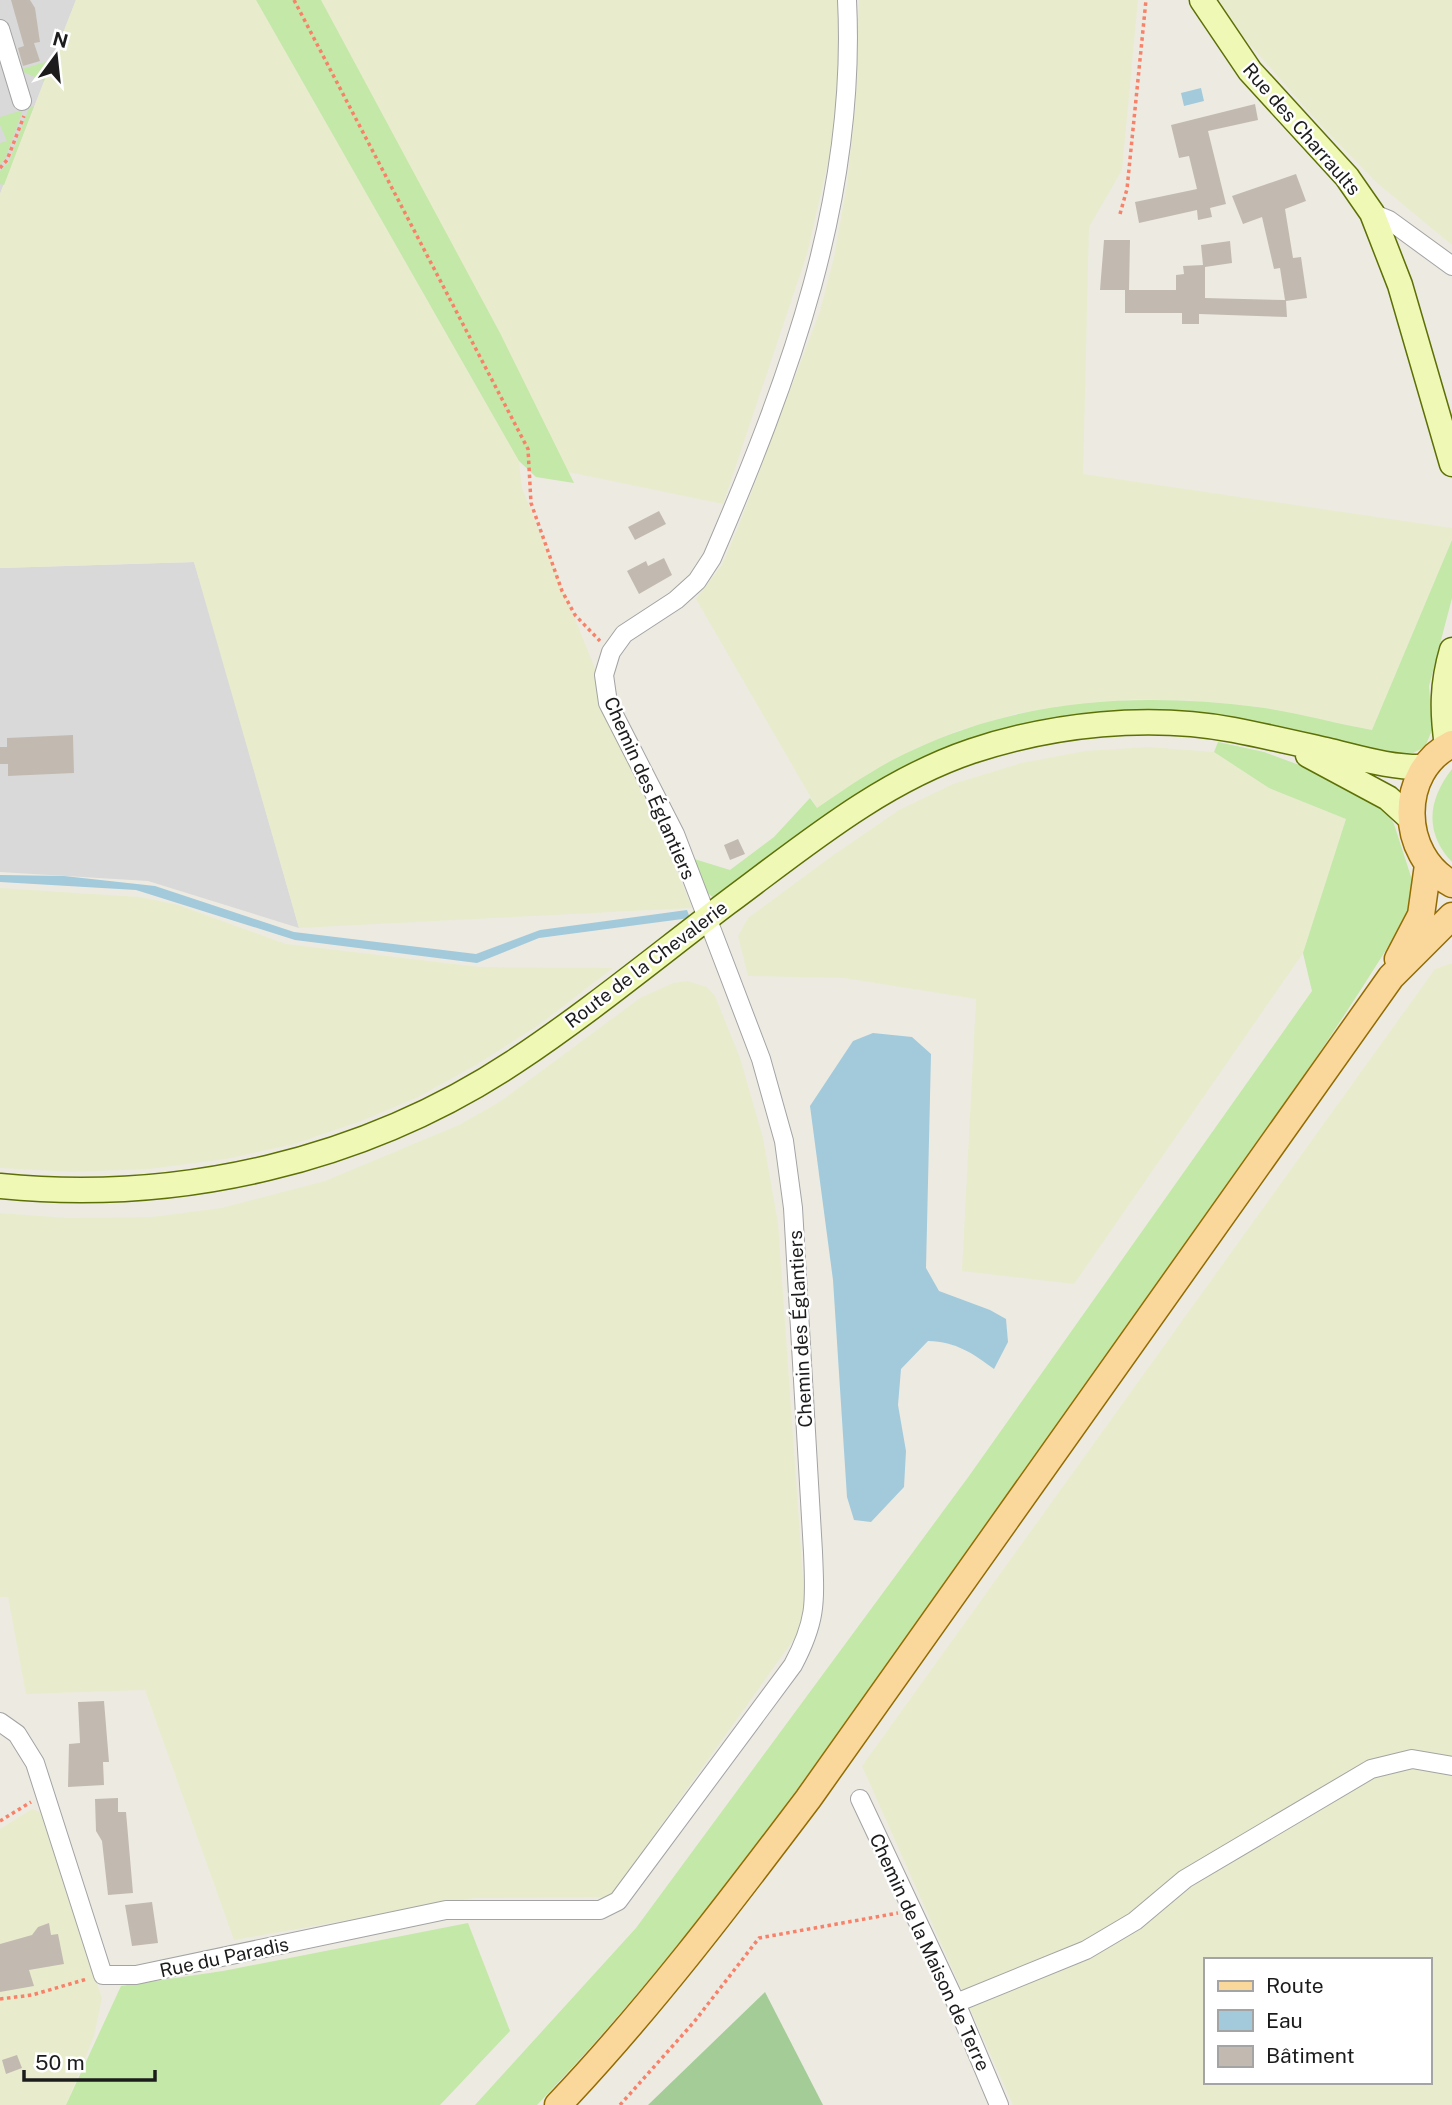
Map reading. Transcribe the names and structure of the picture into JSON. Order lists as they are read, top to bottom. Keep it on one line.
{"streets":{"street":["Rue des Charraults","Chemin des Églantiers","Route de la Chevalerie","Chemin de la Maison de Terre","Rue du Paradis"]},"crossings":[["Chemin des Églantiers","Route de la Chevalerie"],["Chemin des Églantiers","Rue du Paradis"]],"legend":["Route","Eau","Bâtiment"],"scale_bar":"50 m","north":"top"}
